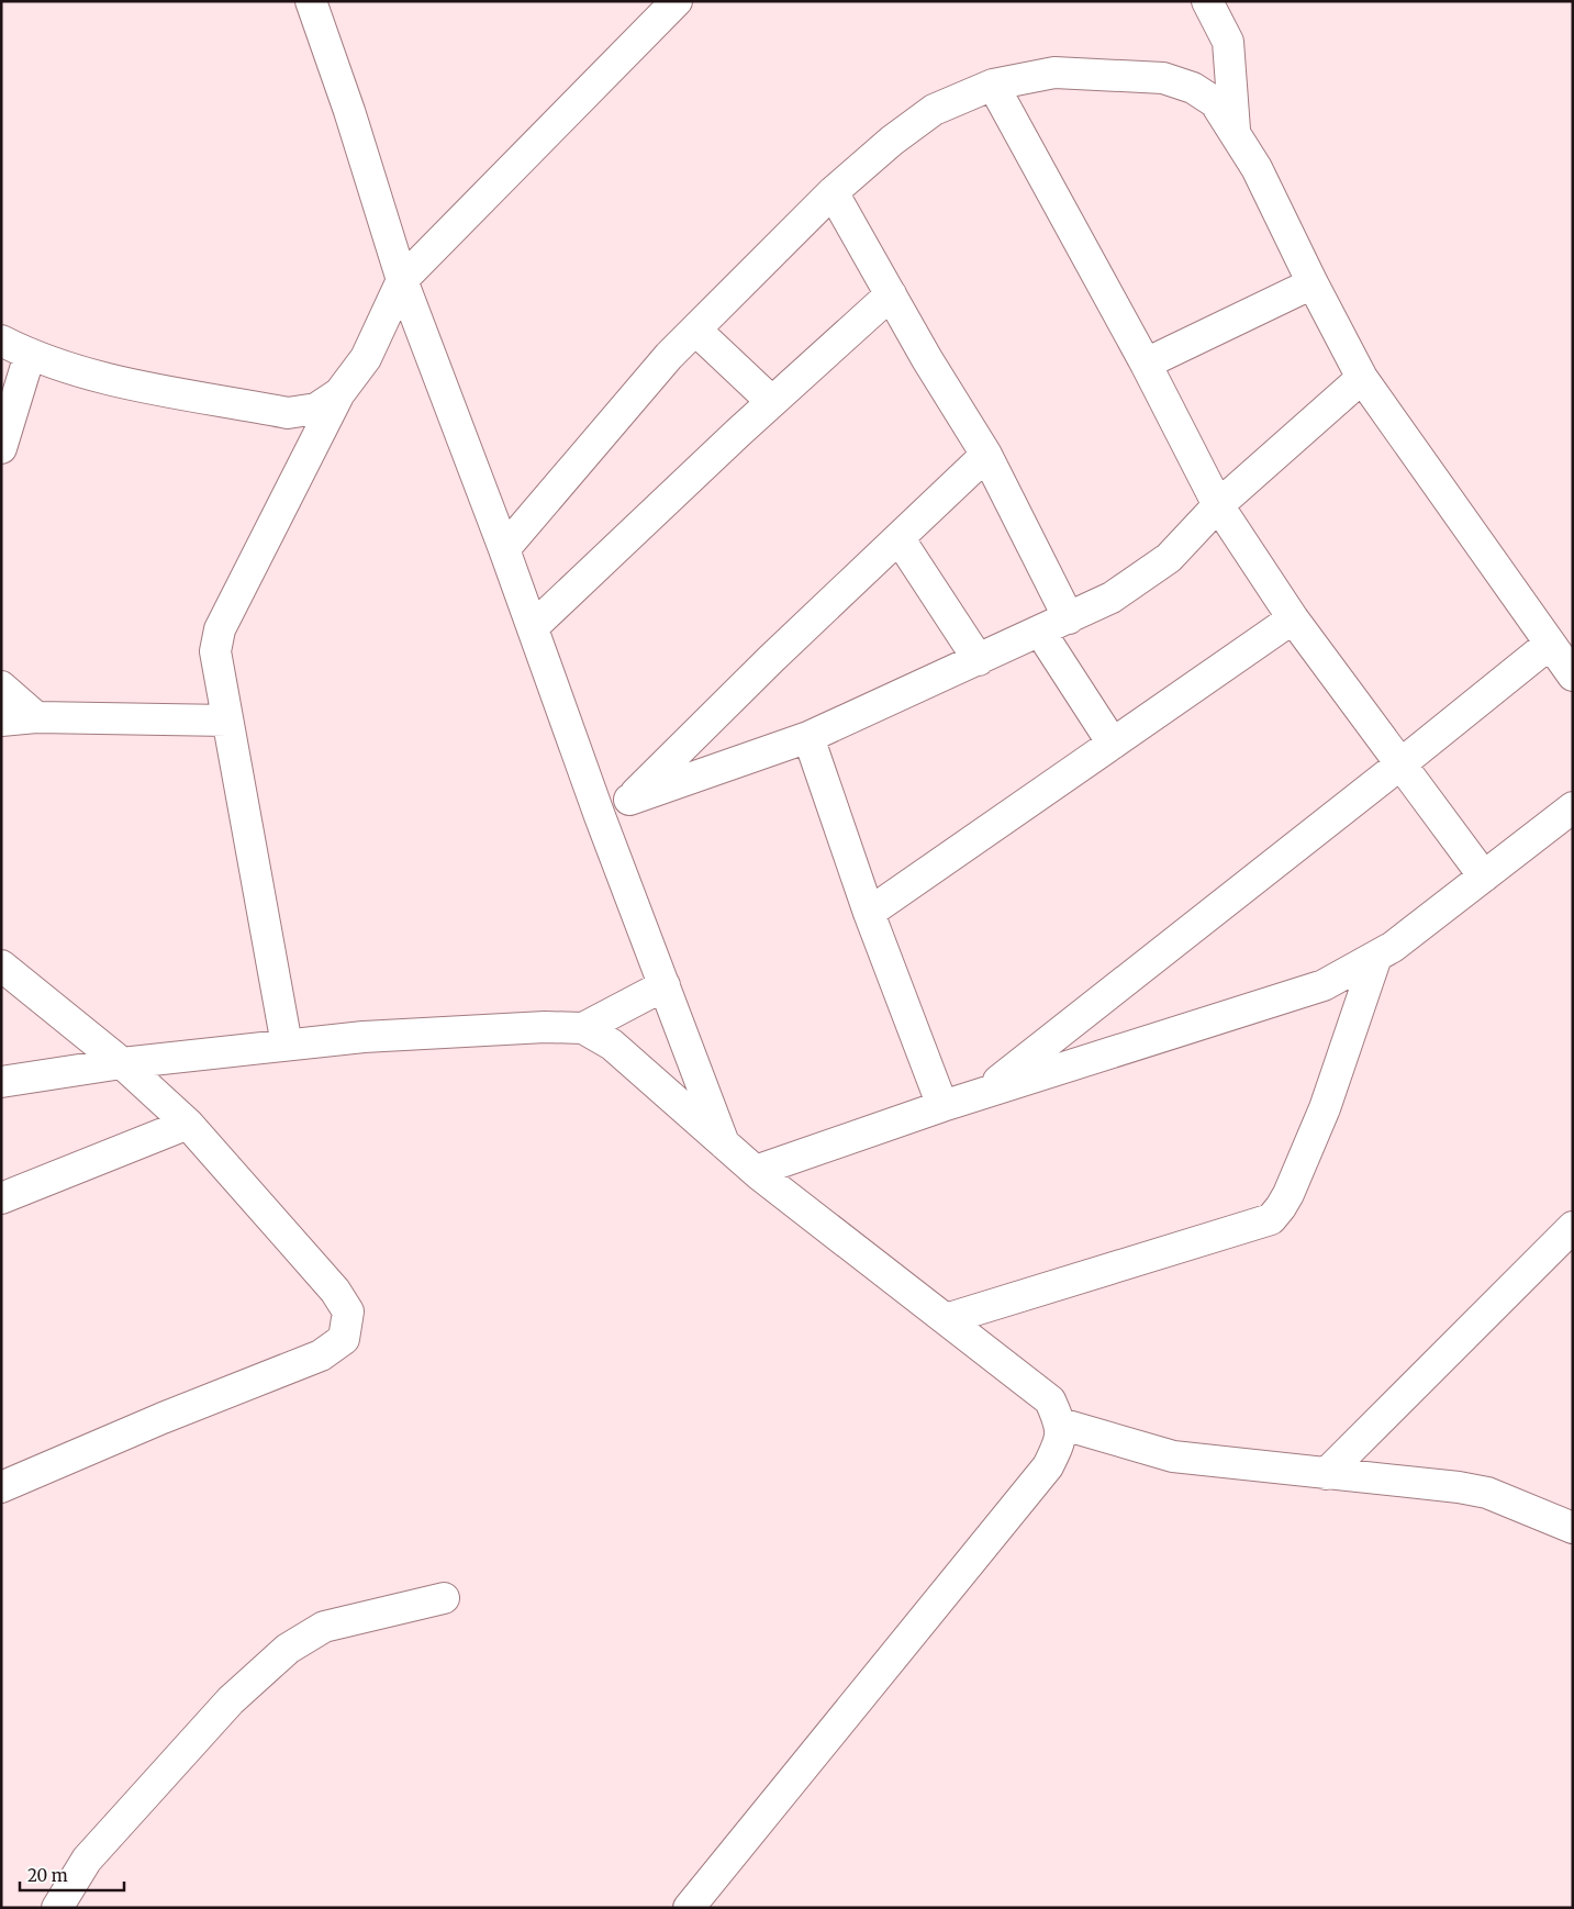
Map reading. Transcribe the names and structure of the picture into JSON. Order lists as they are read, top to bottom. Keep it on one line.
{"scale_bar":"20 m"}
